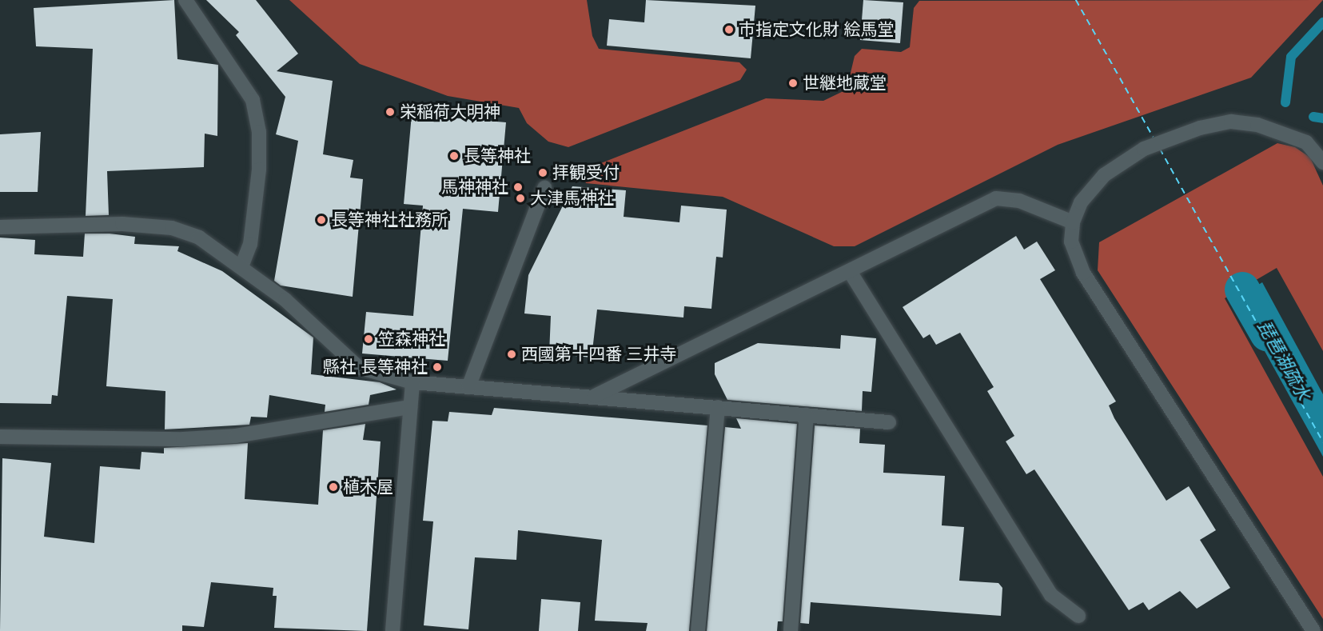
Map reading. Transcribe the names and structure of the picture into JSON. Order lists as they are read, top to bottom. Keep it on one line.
{"water":["琵琶湖疏水"],"places":["市指定文化財 絵馬堂","世継地蔵堂","栄稲荷大明神","長等神社","拝観受付","馬神神社","大津馬神社","長等神社社務所","笠森神社","西國第十四番 三井寺","縣社 長等神社","植木屋"]}
